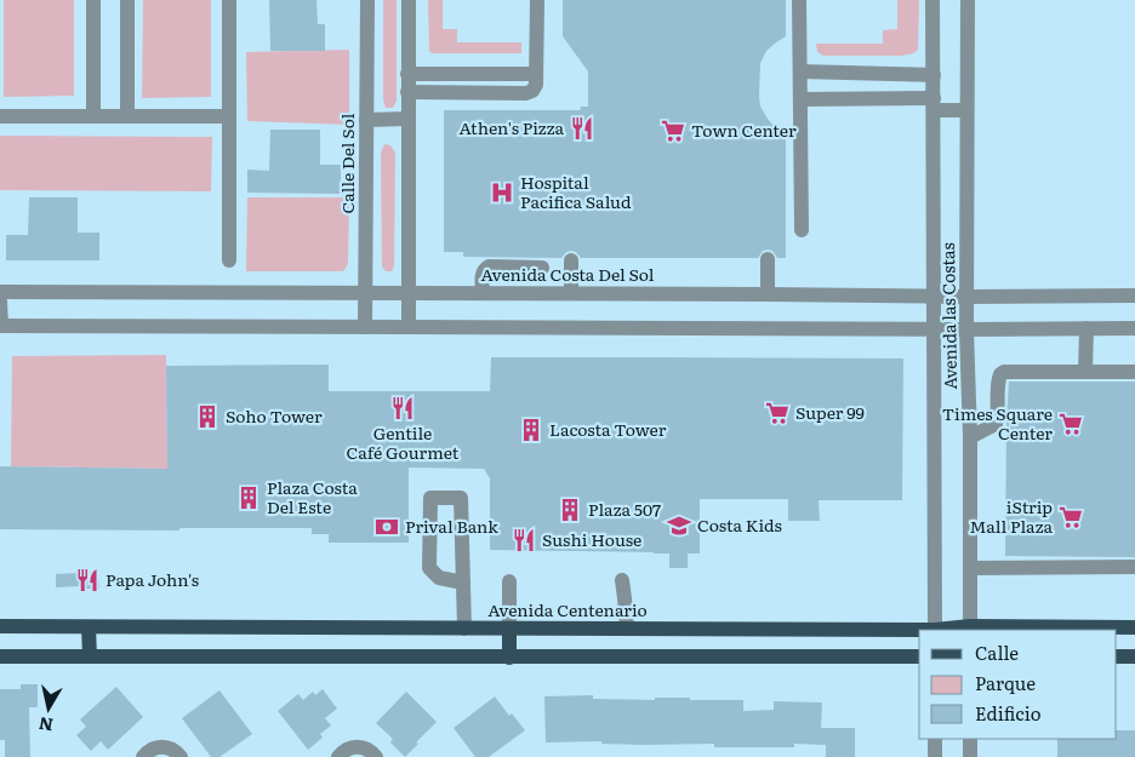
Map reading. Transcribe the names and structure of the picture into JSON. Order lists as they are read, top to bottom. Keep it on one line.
{"streets":{"main road":["Avenida Centenario"],"street":["Calle Del Sol","Avenida Costa Del Sol","Avenida las Costas"]},"crossings":[["Calle Del Sol","Avenida Costa Del Sol"],["Avenida Costa Del Sol","Avenida las Costas"],["Avenida las Costas","Avenida Centenario"]],"places":{"restaurant":["Athen's Pizza","Gentile Café Gourmet","Sushi House","Papa John's"],"supermarket":["Town Center","Super 99","Times Square Center","iStrip Mall Plaza"],"hospital":["Hospital Pacifica Salud"],"building":["Soho Tower","Lacosta Tower","Plaza Costa Del Este","Plaza 507"],"school or university":["Costa Kids"],"bank":["Prival Bank"]},"legend":["Calle","Parque","Edificio"],"north":"bottom"}
